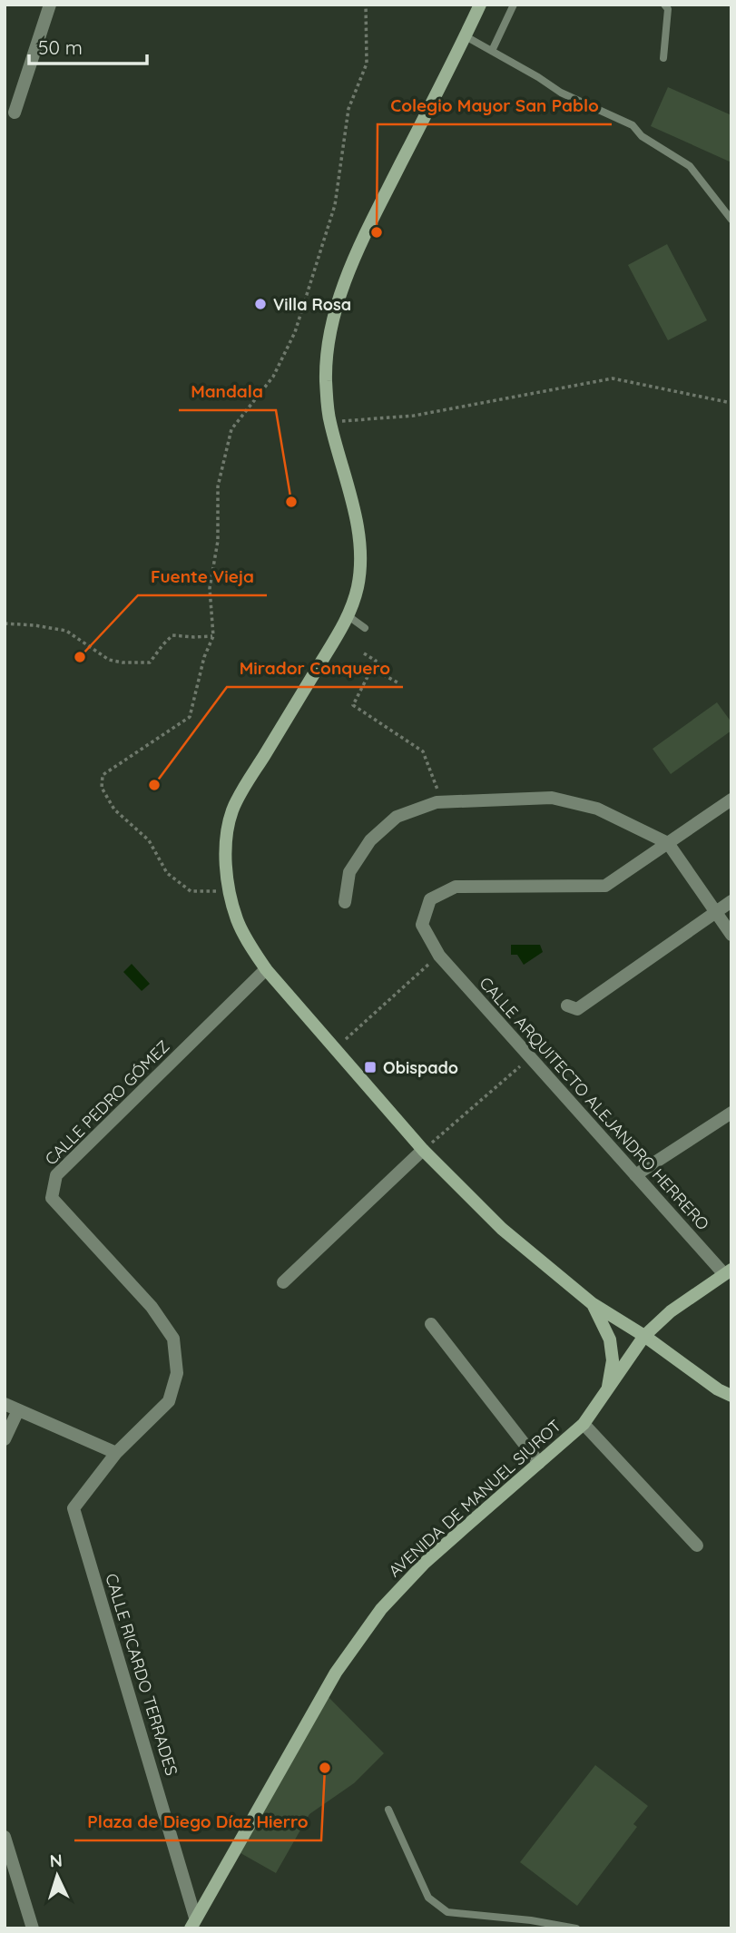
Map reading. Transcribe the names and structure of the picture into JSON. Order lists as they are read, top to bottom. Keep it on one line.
{"streets":{"street":["CALLE PEDRO GÓMEZ","CALLE ARQUITECTO ALEJANDRO HERRERO","AVENIDA DE MANUEL SIUROT","CALLE RICARDO TERRADES"]},"crossings":[["CALLE PEDRO GÓMEZ","AVENIDA DE MANUEL SIUROT"],["CALLE PEDRO GÓMEZ","CALLE RICARDO TERRADES"],["AVENIDA DE MANUEL SIUROT","CALLE RICARDO TERRADES"]],"places":{"other":["Colegio Mayor San Pablo","Villa Rosa","Mandala","Fuente Vieja","Mirador Conquero","Plaza de Diego Díaz Hierro"],"transit":["Obispado"]},"scale_bar":"50 m","north":"top"}
